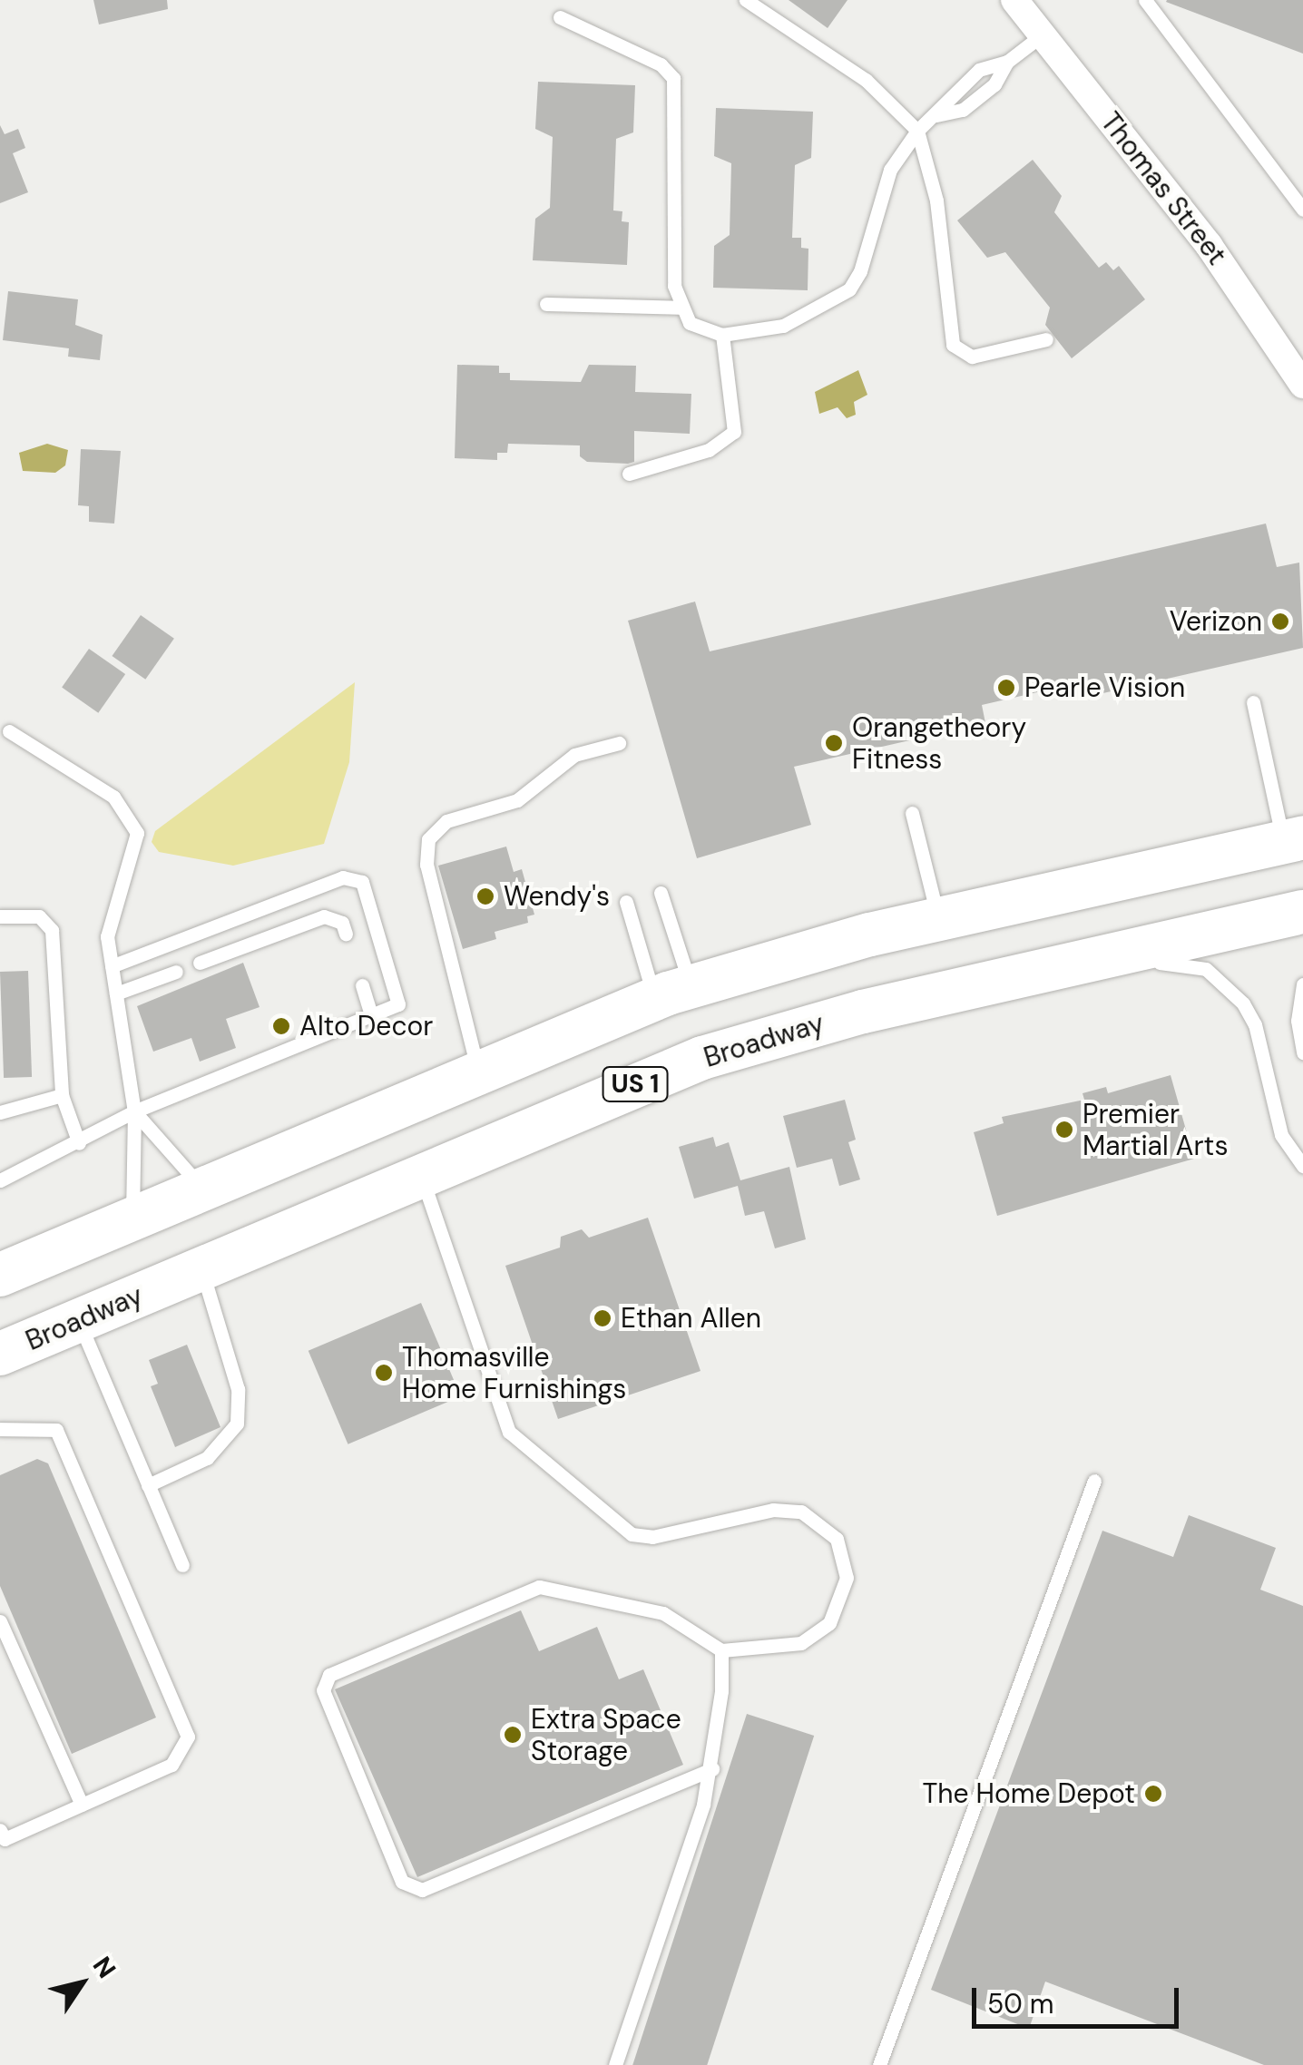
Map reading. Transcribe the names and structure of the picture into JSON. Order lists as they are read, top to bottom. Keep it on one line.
{"streets":{"highway":["Broadway","US 1"],"street":["Thomas Street"]},"places":["Verizon","Pearle Vision","Orangetheory Fitness","Wendy's","Alto Decor","Premier Martial Arts","Ethan Allen","Thomasville Home Furnishings","Extra Space Storage","The Home Depot"],"scale_bar":"50 m","north":"top right"}
